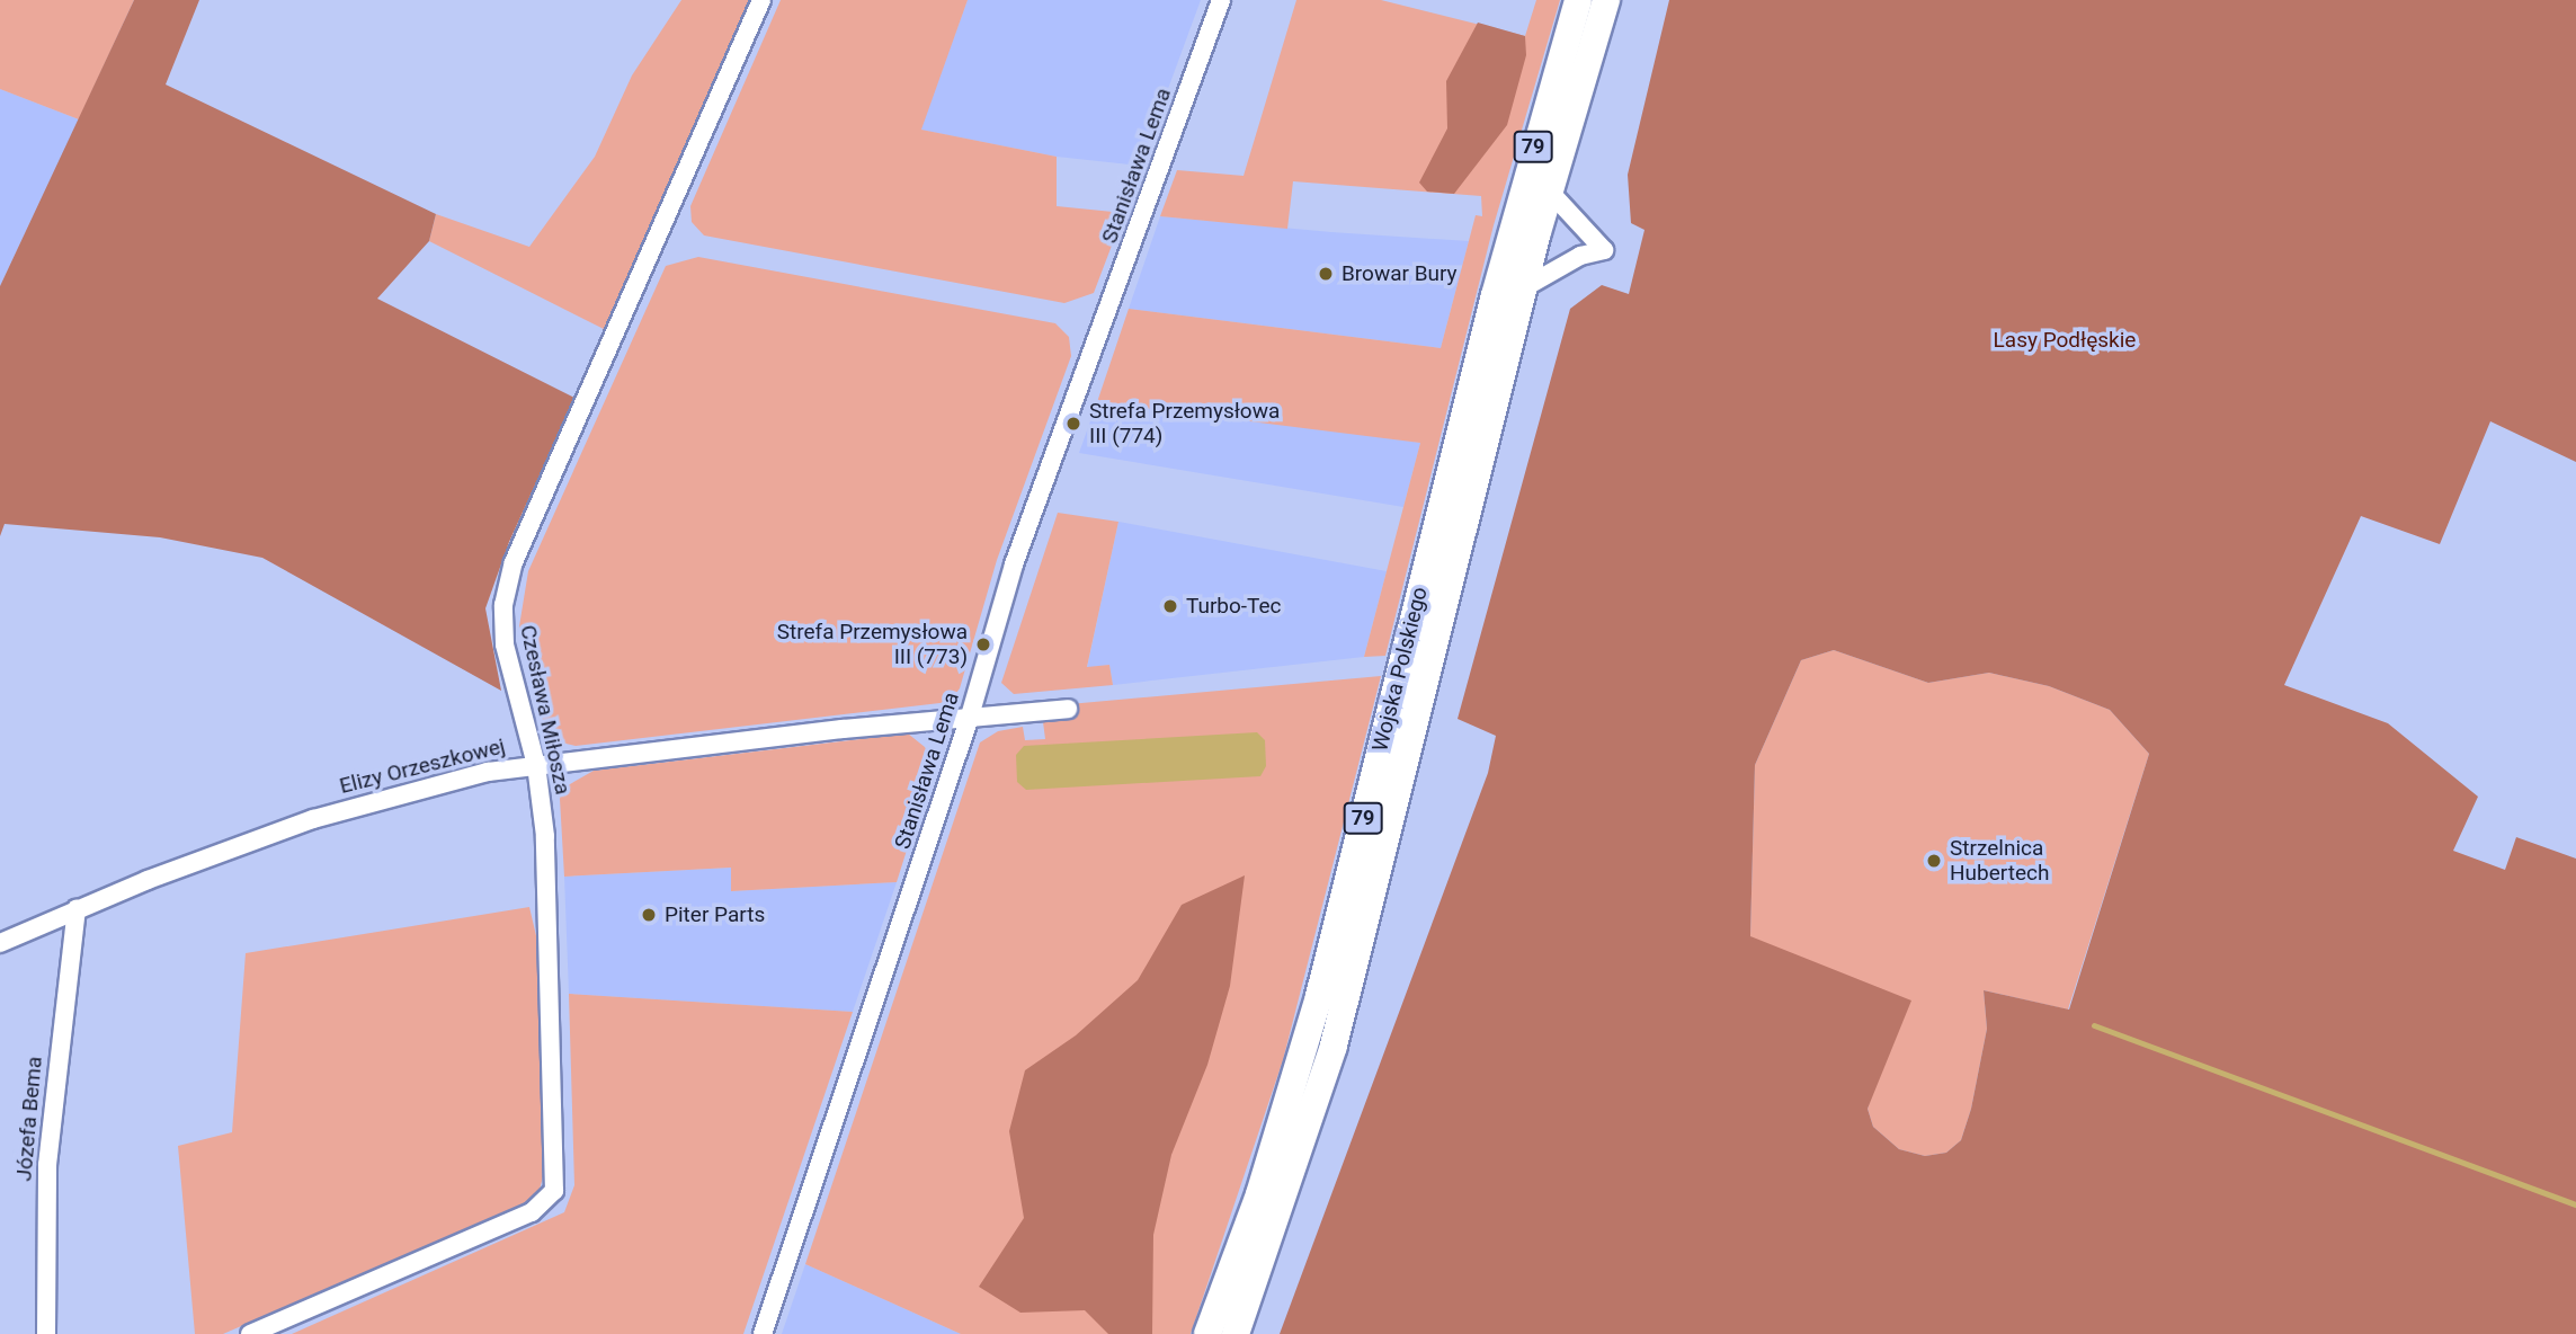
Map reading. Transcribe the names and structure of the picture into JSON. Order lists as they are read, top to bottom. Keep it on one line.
{"streets":{"main road":["79","Wojska Polskiego"],"street":["Stanisława Lema","Czesława Miłosza","Elizy Orzeszkowej","Józefa Bema"]},"crossings":[["Stanisława Lema","Elizy Orzeszkowej"],["Czesława Miłosza","Elizy Orzeszkowej"],["Elizy Orzeszkowej","Józefa Bema"]],"parks":["Lasy Podłęskie"],"places":["Browar Bury","Strefa Przemysłowa III (774)","Turbo-Tec","Strefa Przemysłowa III (773)","Strzelnica Hubertech","Piter Parts"]}
